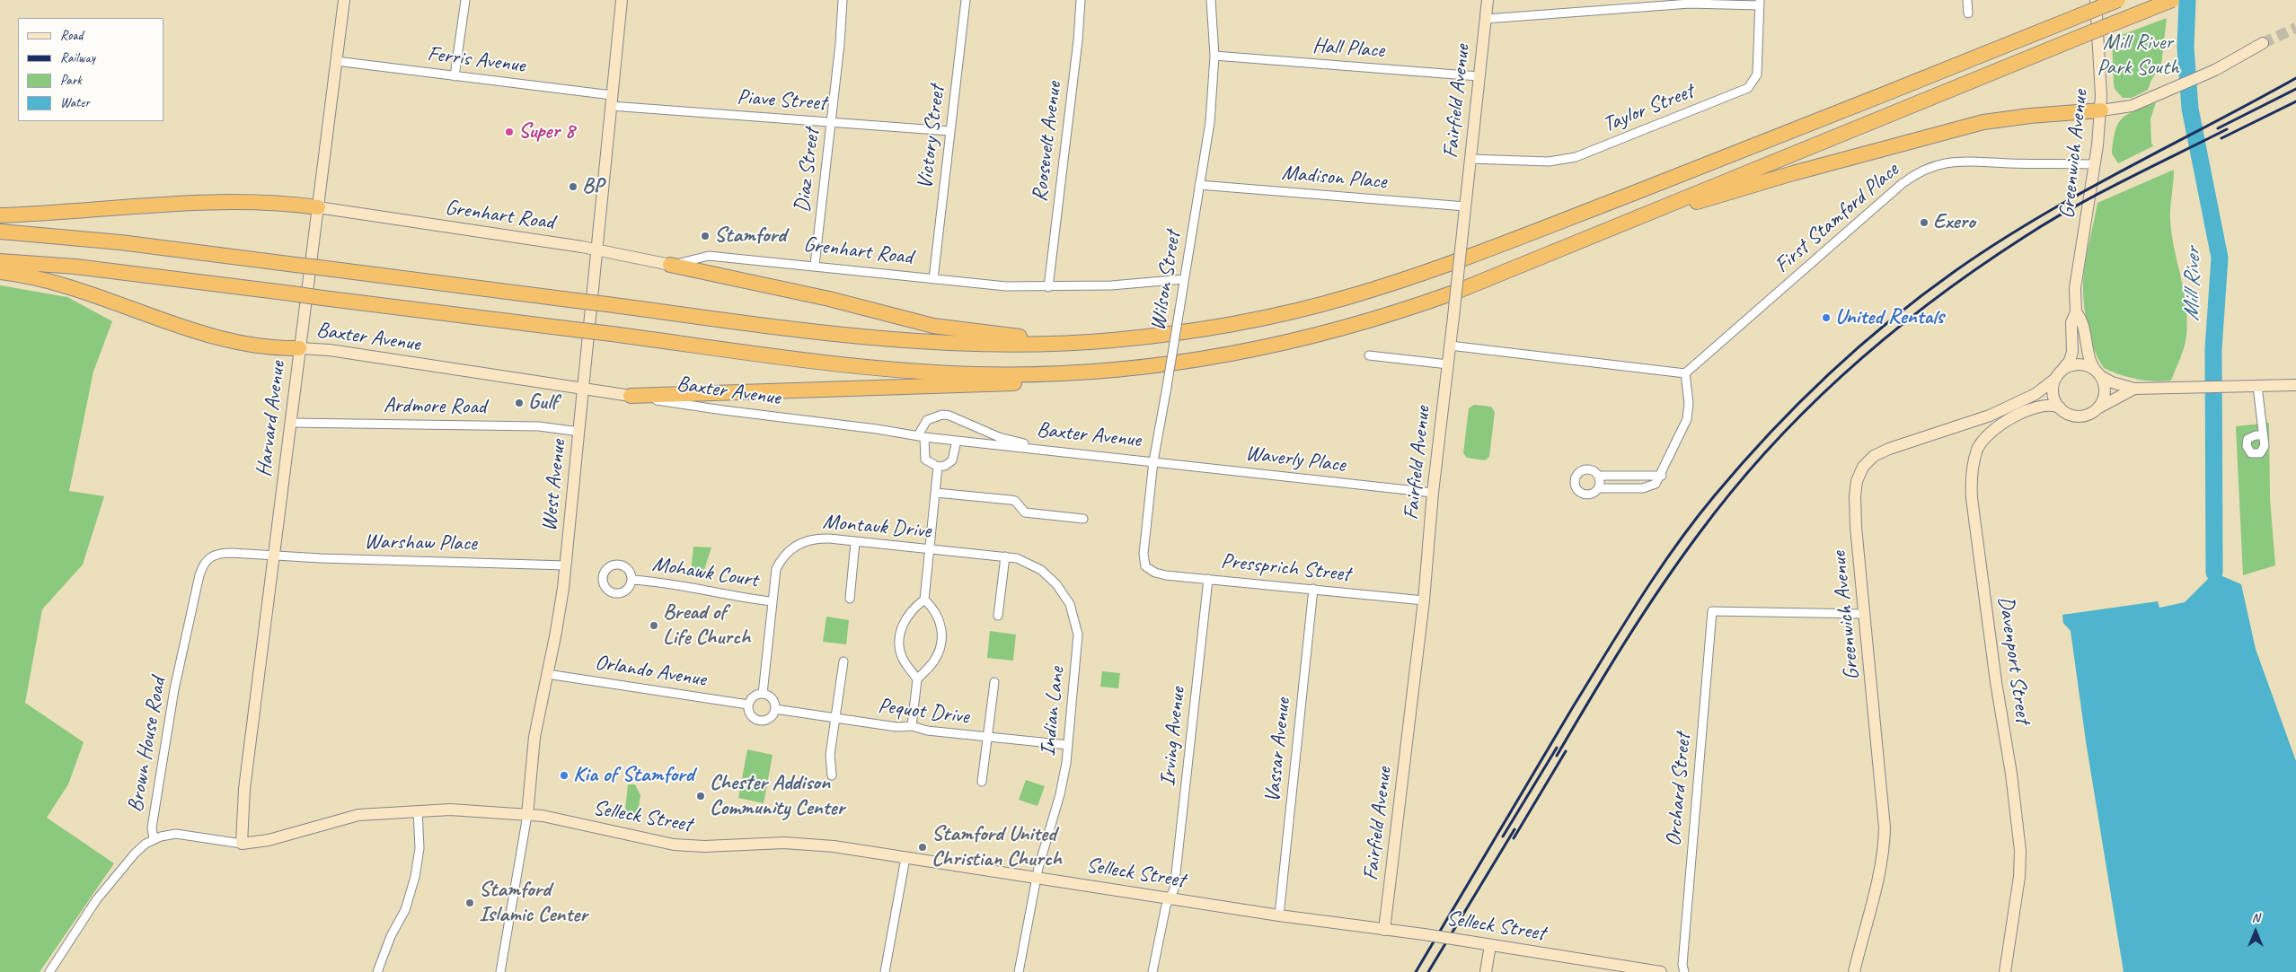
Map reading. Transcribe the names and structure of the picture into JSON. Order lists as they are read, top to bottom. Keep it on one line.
{"streets":{"main road":["Fairfield Avenue","Greenwich Avenue","Grenhart Road","Baxter Avenue","Harvard Avenue","West Avenue","Davenport Street","Selleck Street"],"street":["Hall Place","Ferris Avenue","Piave Street","Taylor Street","Victory Street","Roosevelt Avenue","Diaz Street","Madison Place","First Stamford Place","Wilson Street","Ardmore Road","Waverly Place","Montauk Drive","Warshaw Place","Pressprich Street","Mohawk Court","Orlando Avenue","Pequot Drive","Indian Lane","Irving Avenue","Brown House Road","Vassar Avenue","Orchard Street"]},"crossings":[["Hall Place","Fairfield Avenue"],["Hall Place","Wilson Street"],["Ferris Avenue","Piave Street"],["Ferris Avenue","Harvard Avenue"],["Ferris Avenue","West Avenue"],["Piave Street","Victory Street"],["Piave Street","Diaz Street"],["Piave Street","West Avenue"],["Fairfield Avenue","Taylor Street"],["Fairfield Avenue","Madison Place"],["Fairfield Avenue","Waverly Place"],["Fairfield Avenue","Pressprich Street"],["Fairfield Avenue","Selleck Street"],["Victory Street","Grenhart Road"],["Roosevelt Avenue","Grenhart Road"],["Greenwich Avenue","First Stamford Place"],["Greenwich Avenue","Davenport Street"],["Greenwich Avenue","Orchard Street"],["Diaz Street","Grenhart Road"],["Madison Place","Wilson Street"],["Grenhart Road","Wilson Street"],["Grenhart Road","Harvard Avenue"],["Grenhart Road","West Avenue"],["Wilson Street","Baxter Avenue"],["Wilson Street","Waverly Place"],["Wilson Street","Pressprich Street"],["Baxter Avenue","Harvard Avenue"],["Baxter Avenue","Waverly Place"],["Baxter Avenue","West Avenue"],["Ardmore Road","Harvard Avenue"],["Ardmore Road","West Avenue"],["Harvard Avenue","Warshaw Place"],["Harvard Avenue","Brown House Road"],["Harvard Avenue","Selleck Street"],["West Avenue","Warshaw Place"],["West Avenue","Orlando Avenue"],["West Avenue","Selleck Street"],["Montauk Drive","Mohawk Court"],["Montauk Drive","Orlando Avenue"],["Montauk Drive","Pequot Drive"],["Montauk Drive","Indian Lane"],["Warshaw Place","Brown House Road"],["Pressprich Street","Irving Avenue"],["Pressprich Street","Vassar Avenue"],["Orlando Avenue","Pequot Drive"],["Pequot Drive","Indian Lane"],["Indian Lane","Selleck Street"],["Irving Avenue","Selleck Street"],["Brown House Road","Selleck Street"],["Vassar Avenue","Selleck Street"]],"water":["Mill River"],"parks":["Mill River Park South"],"places":["Super 8","BP","Exero","Stamford","United Rentals","Gulf","Bread of Life Church","Kia of Stamford","Chester Addison Community Center","Stamford United Christian Church","Stamford Islamic Center"],"legend":["Road","Railway","Park","Water"],"north":"top"}
